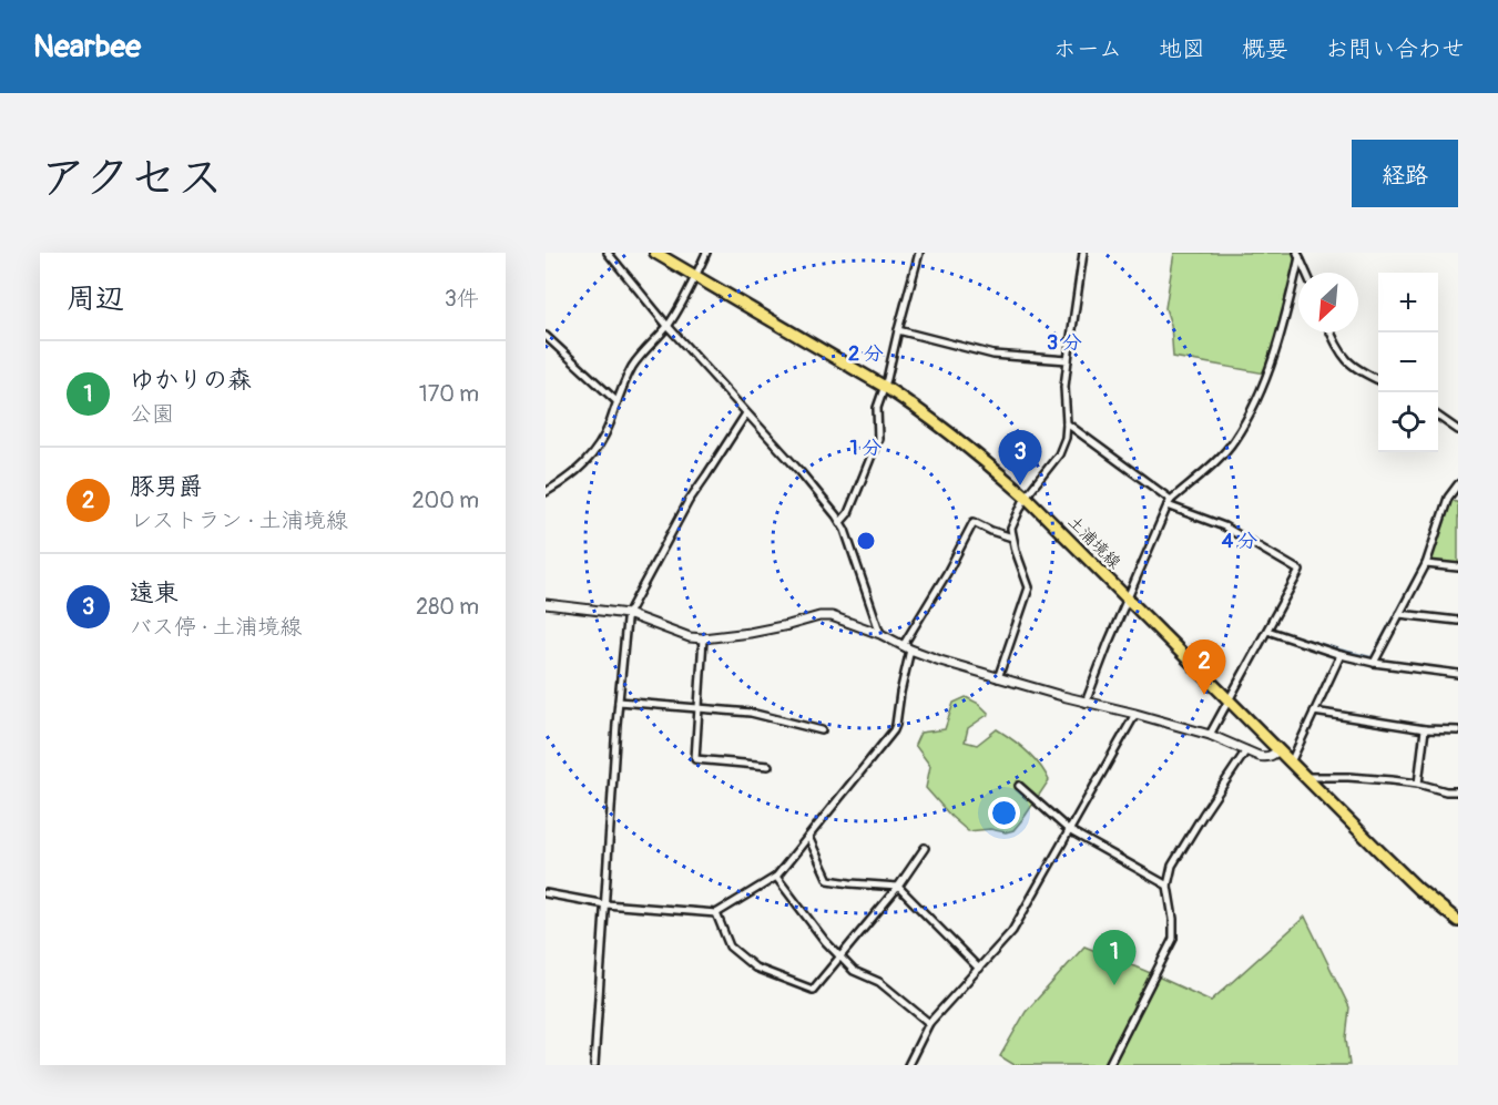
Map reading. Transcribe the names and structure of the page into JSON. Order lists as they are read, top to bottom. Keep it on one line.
{"streets":{"main road":["土浦境線"]},"north":"bottom left","page":{"header":"Nearbee","nav":["ホーム","地図","概要","お問い合わせ"],"title":"アクセス","buttons":"経路","heading":["周辺","3件"],"map_buttons":["+","−"],"list":[{"mark":"1","name":"ゆかりの森","note":"公園","value":"170 m"},{"mark":"2","name":"豚男爵","note":"レストラン · 土浦境線","value":"200 m"},{"mark":"3","name":"遠東","note":"バス停 · 土浦境線","value":"280 m"}],"pins":["3","2","1"]},"rings":["3 分","2 分","1 分","4 分"]}
